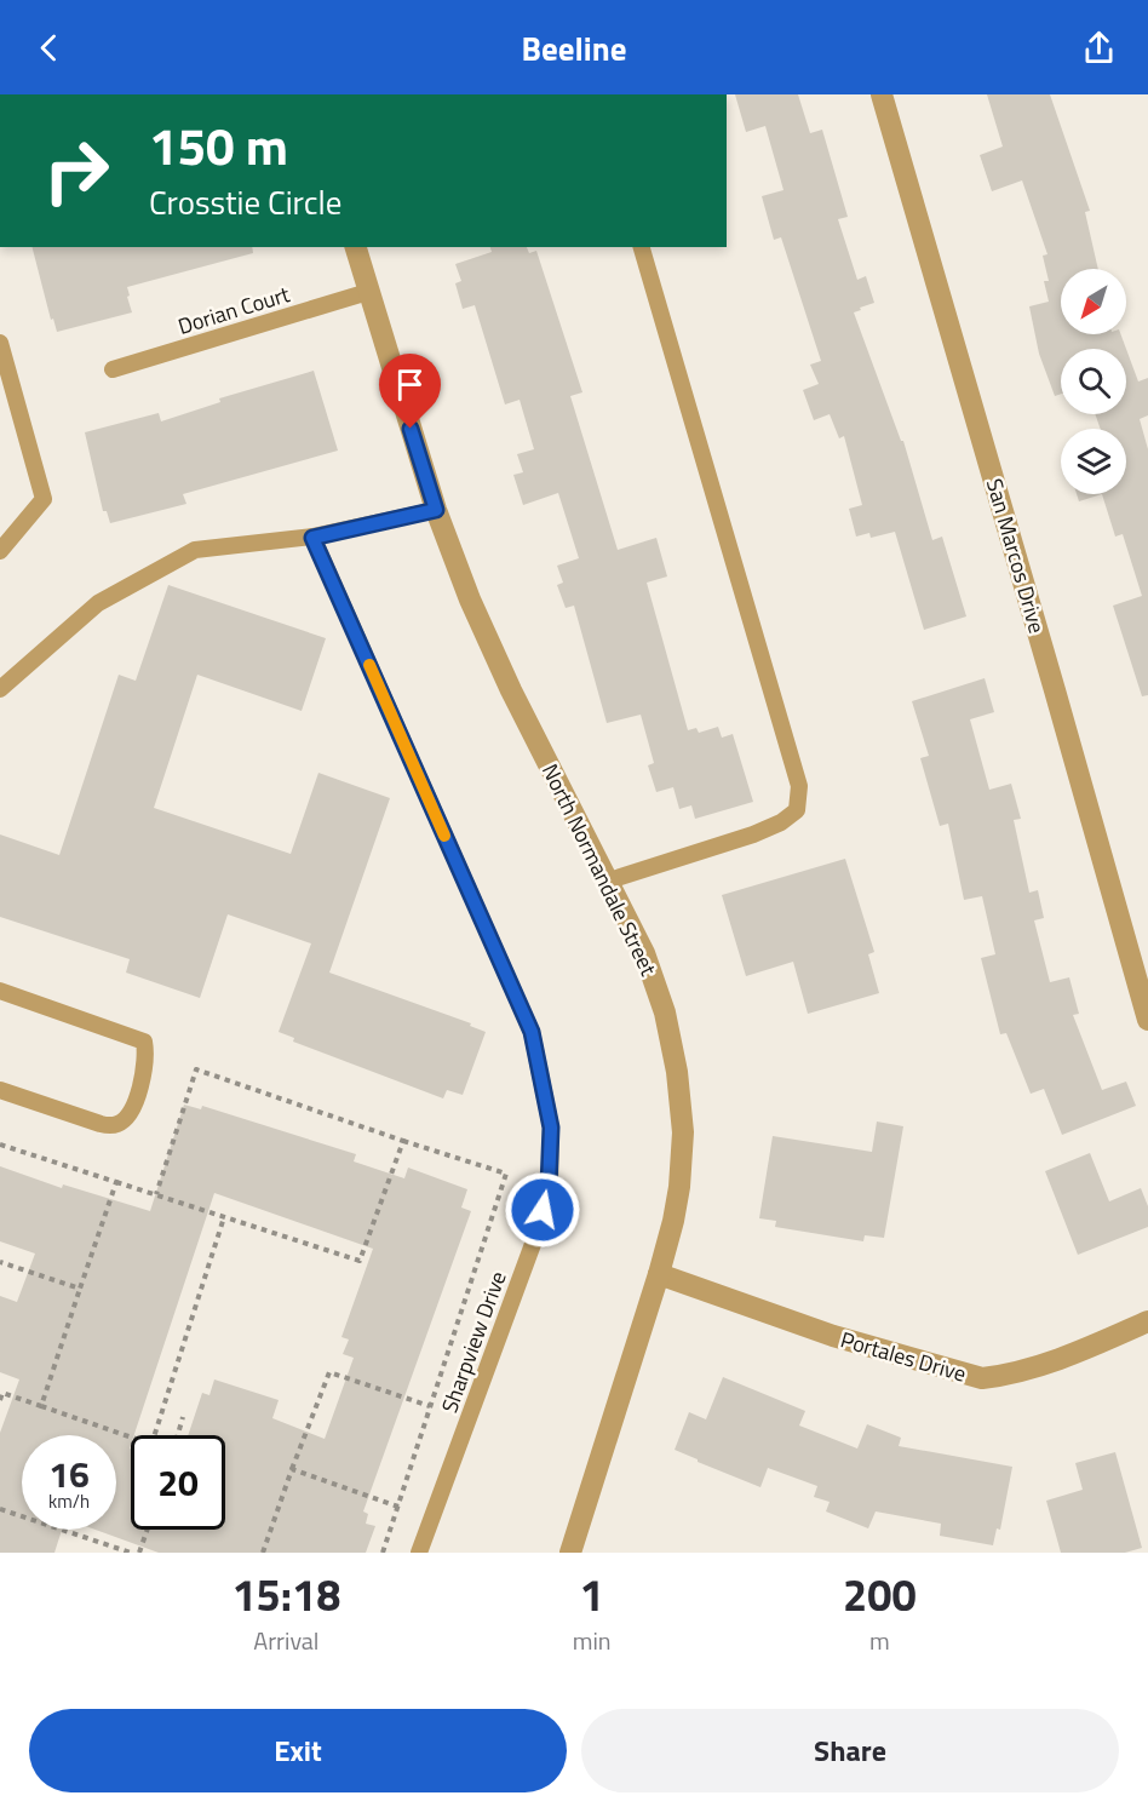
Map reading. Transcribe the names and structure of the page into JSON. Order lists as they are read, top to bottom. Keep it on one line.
{"streets":{"street":["San Marcos Drive","North Normandale Street","Portales Drive"],"lane":["Dorian Court","Sharpview Drive"]},"crossings":[["Dorian Court","North Normandale Street"],["North Normandale Street","Portales Drive"]],"north":"bottom left","page":{"header":"Beeline","turn":["150 m","Crosstie Circle"],"speed":"16 km/h","limit":"20","eta":["15:18","Arrival","1","min","200","m"],"buttons":["Exit","Share"]}}
